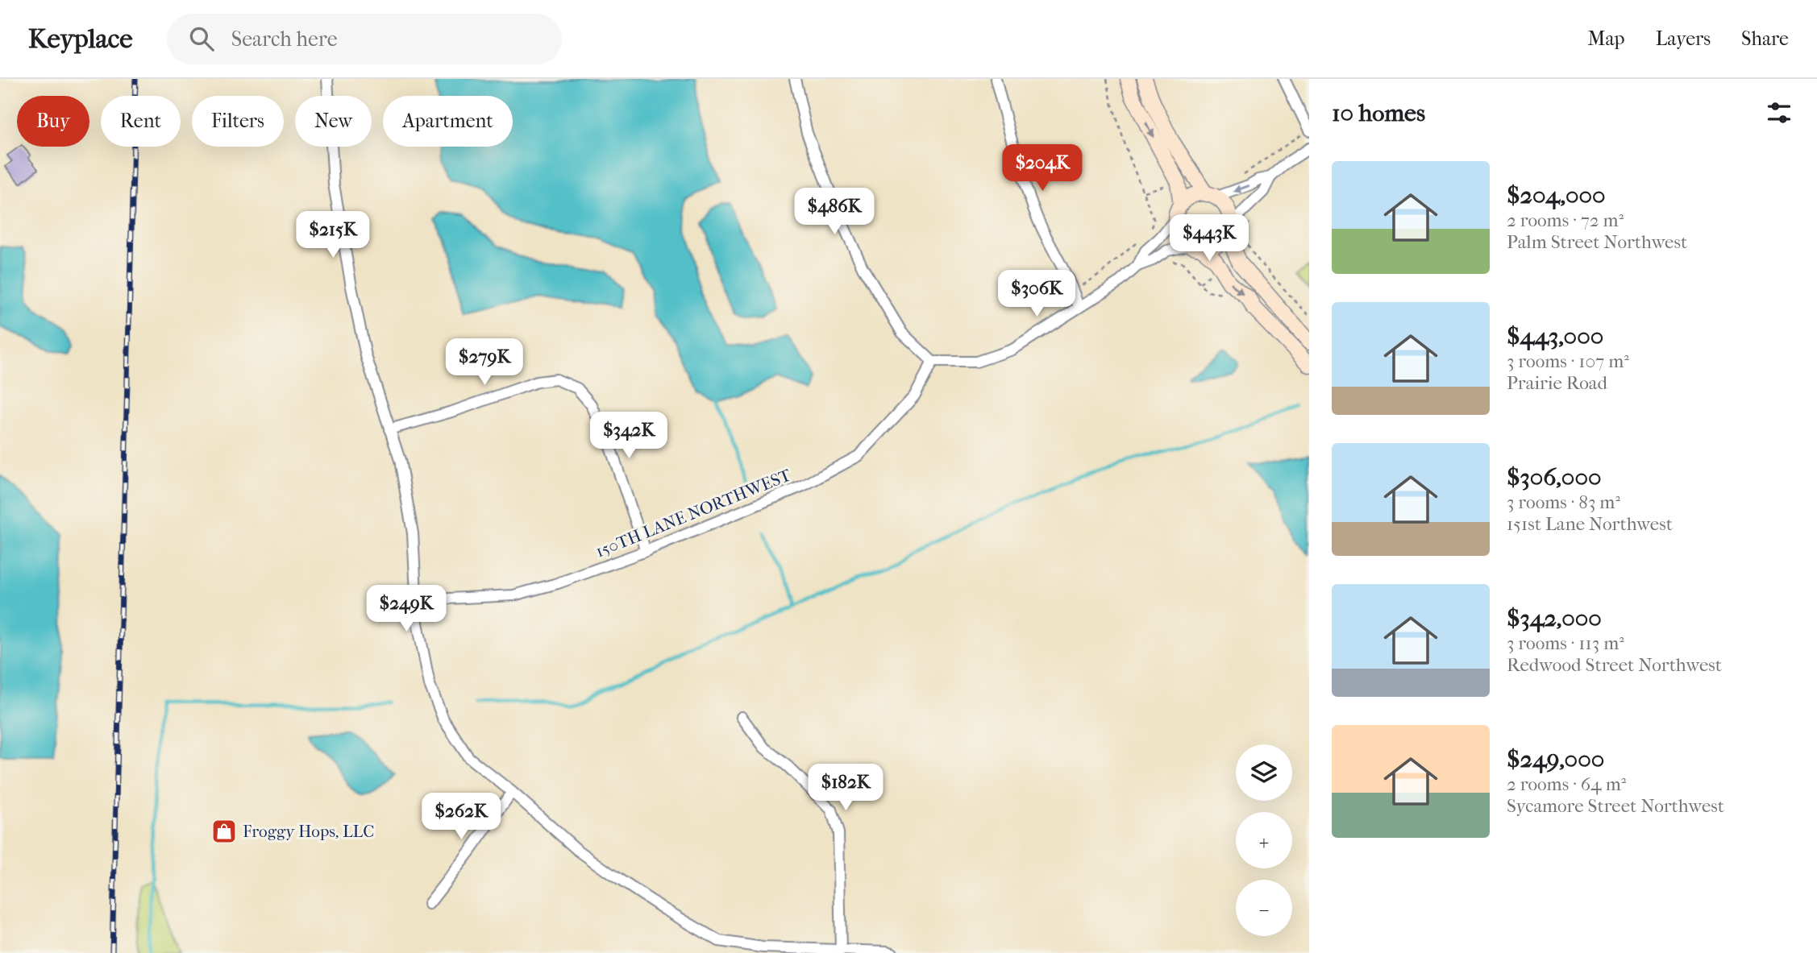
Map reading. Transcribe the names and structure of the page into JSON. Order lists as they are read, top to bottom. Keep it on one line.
{"streets":{"street":["150TH LANE NORTHWEST"]},"places":{"shop":["Froggy Hops, LLC"]},"page":{"header":"Keyplace","search":"Search here","nav":["Map","Layers","Share"],"heading":"10 homes","chip":["Buy","Rent","Filters","New","Apartment"],"price":["$204K","$486K","$215K","$443K","$306K","$279K","$342K","$249K","$182K","$262K"],"list":[{"name":"$204,000","note":"2 rooms · 72 m² · Palm Street Northwest"},{"name":"$443,000","note":"3 rooms · 107 m² · Prairie Road"},{"name":"$306,000","note":"3 rooms · 83 m² · 151st Lane Northwest"},{"name":"$342,000","note":"3 rooms · 113 m² · Redwood Street Northwest"},{"name":"$249,000","note":"2 rooms · 64 m² · Sycamore Street Northwest"}],"map_buttons":["+","−"]}}
